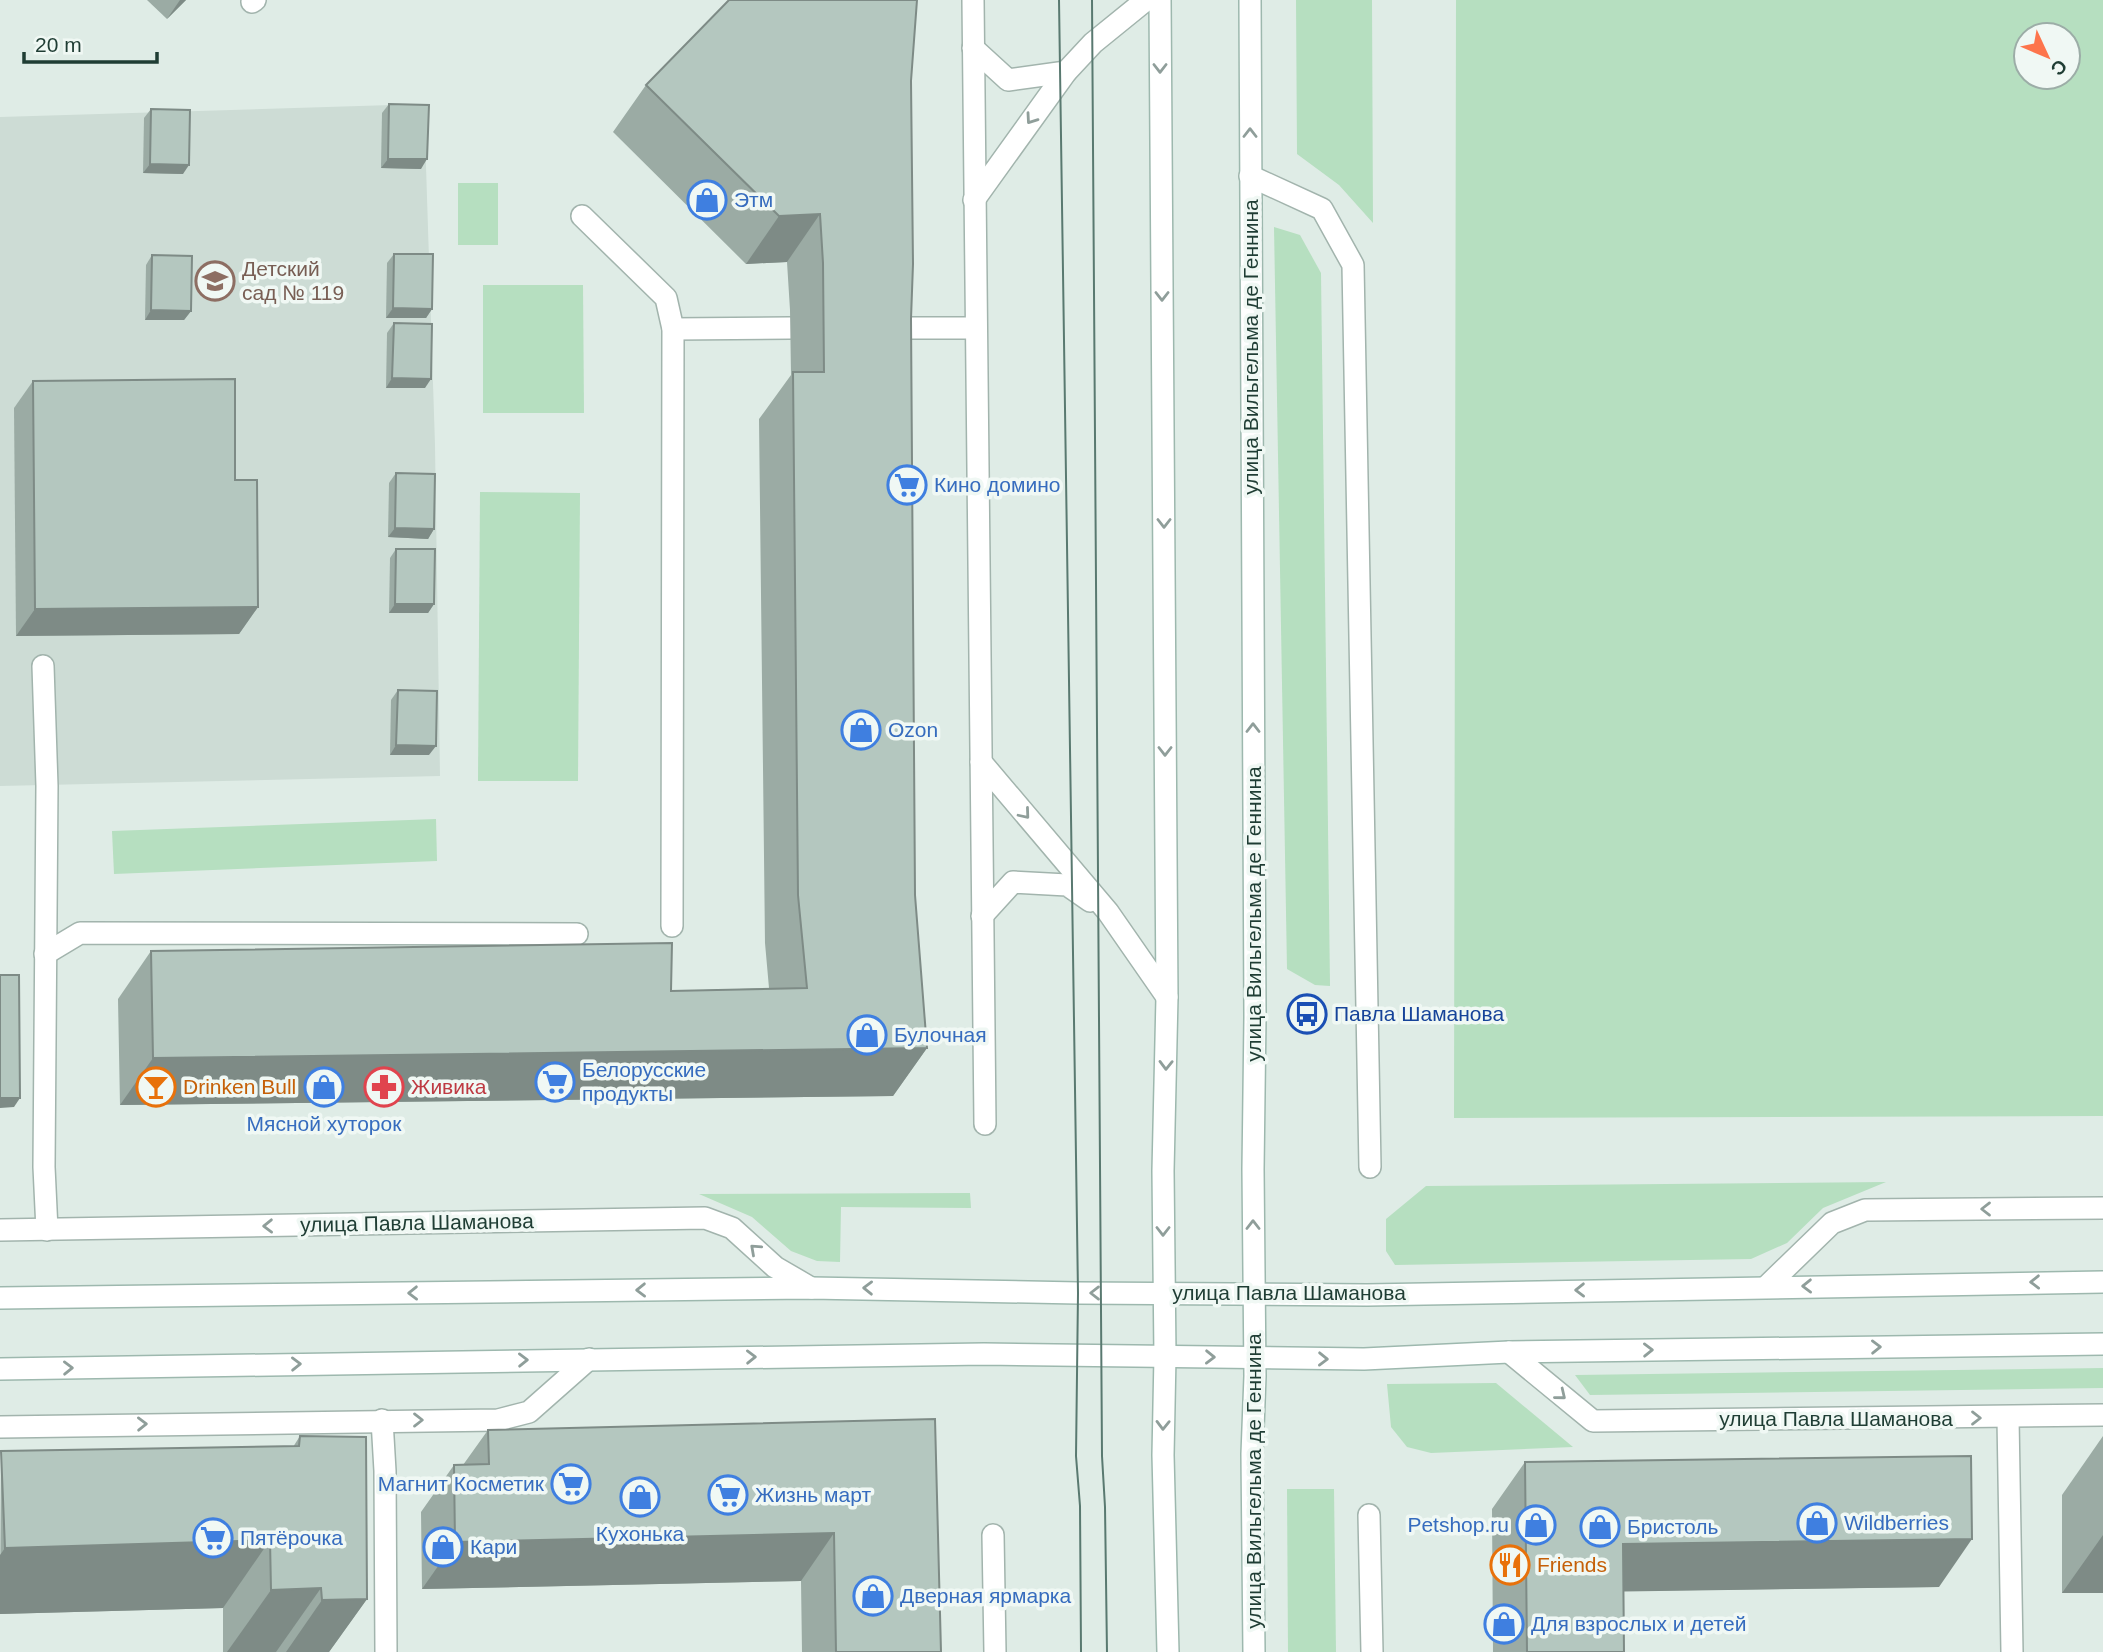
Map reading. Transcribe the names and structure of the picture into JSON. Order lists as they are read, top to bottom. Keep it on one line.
{"streets":{"street":["улица Вильгельма де Геннина","улица Павла Шаманова"]},"crossings":[["улица Вильгельма де Геннина","улица Павла Шаманова"]],"places":{"shop":["Этм","Ozon","Булочная","Мясной хуторок","Кухонька","Wildberries","Petshop.ru","Бристоль","Кари","Дверная ярмарка","Для взрослых и детей"],"school or university":["Детский сад № 119"],"supermarket":["Кино домино","Белорусские продукты","Магнит Косметик","Жизнь март","Пятёрочка"],"bus stop":["Павла Шаманова"],"bar":["Drinken Bull"],"pharmacy":["Живика"],"restaurant":["Friends"]},"scale_bar":"20 m","north":"bottom right"}
